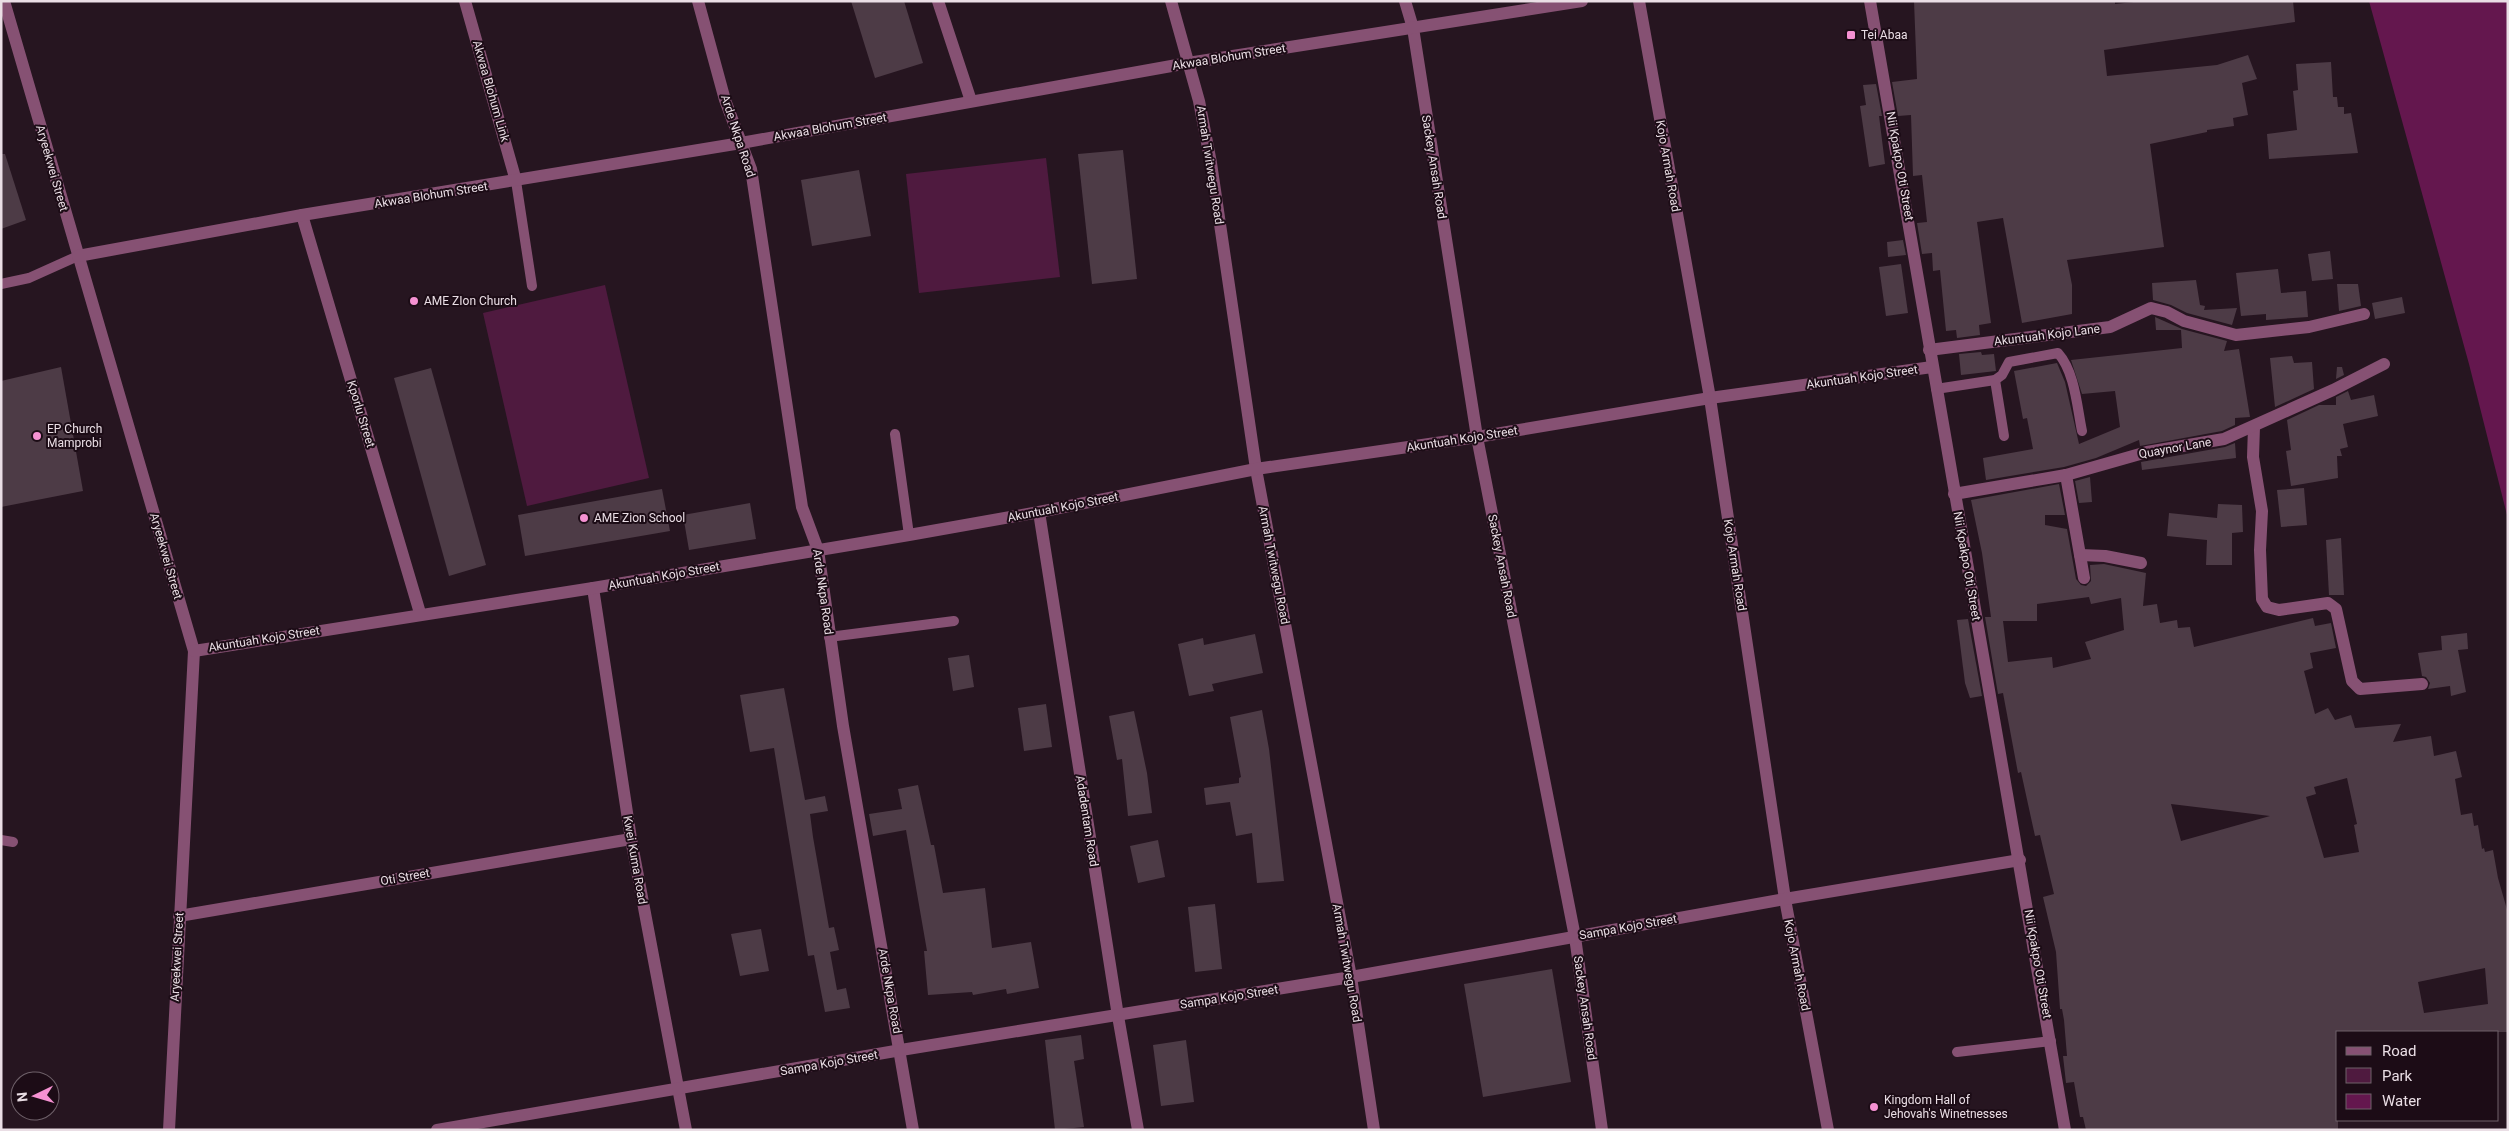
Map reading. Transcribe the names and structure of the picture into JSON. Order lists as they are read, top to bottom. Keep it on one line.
{"streets":{"street":["Akwaa Blohum Street","Akwaa Blohum Link","Arde Nkpa Road","Armah Twitwegu Road","Kojo Armah Road","Nii Kpakpo Oti Street","Sackey Ansah Road","Aryeekwei Street","Akuntuah Kojo Lane","Akuntuah Kojo Street","Kporlu Street","Quaynor Lane","Adadentam Road","Kwei Kuma Road","Oti Street","Sampa Kojo Street"]},"crossings":[["Akwaa Blohum Street","Akwaa Blohum Link"],["Akwaa Blohum Street","Arde Nkpa Road"],["Akwaa Blohum Street","Armah Twitwegu Road"],["Akwaa Blohum Street","Sackey Ansah Road"],["Akwaa Blohum Street","Aryeekwei Street"],["Akwaa Blohum Street","Kporlu Street"],["Arde Nkpa Road","Akuntuah Kojo Street"],["Arde Nkpa Road","Sampa Kojo Street"],["Armah Twitwegu Road","Akuntuah Kojo Street"],["Armah Twitwegu Road","Sampa Kojo Street"],["Kojo Armah Road","Akuntuah Kojo Street"],["Kojo Armah Road","Sampa Kojo Street"],["Nii Kpakpo Oti Street","Akuntuah Kojo Lane"],["Nii Kpakpo Oti Street","Akuntuah Kojo Street"],["Nii Kpakpo Oti Street","Quaynor Lane"],["Nii Kpakpo Oti Street","Sampa Kojo Street"],["Sackey Ansah Road","Akuntuah Kojo Street"],["Sackey Ansah Road","Sampa Kojo Street"],["Aryeekwei Street","Akuntuah Kojo Street"],["Aryeekwei Street","Oti Street"],["Akuntuah Kojo Street","Kporlu Street"],["Akuntuah Kojo Street","Adadentam Road"],["Akuntuah Kojo Street","Kwei Kuma Road"],["Adadentam Road","Sampa Kojo Street"],["Kwei Kuma Road","Oti Street"],["Kwei Kuma Road","Sampa Kojo Street"]],"places":{"transit":["Tei Abaa"],"other":["AME ZIon Church","EP Church Mamprobi","AME Zion School","Kingdom Hall of Jehovah's Winetnesses"]},"legend":["Road","Park","Water"],"north":"left"}
